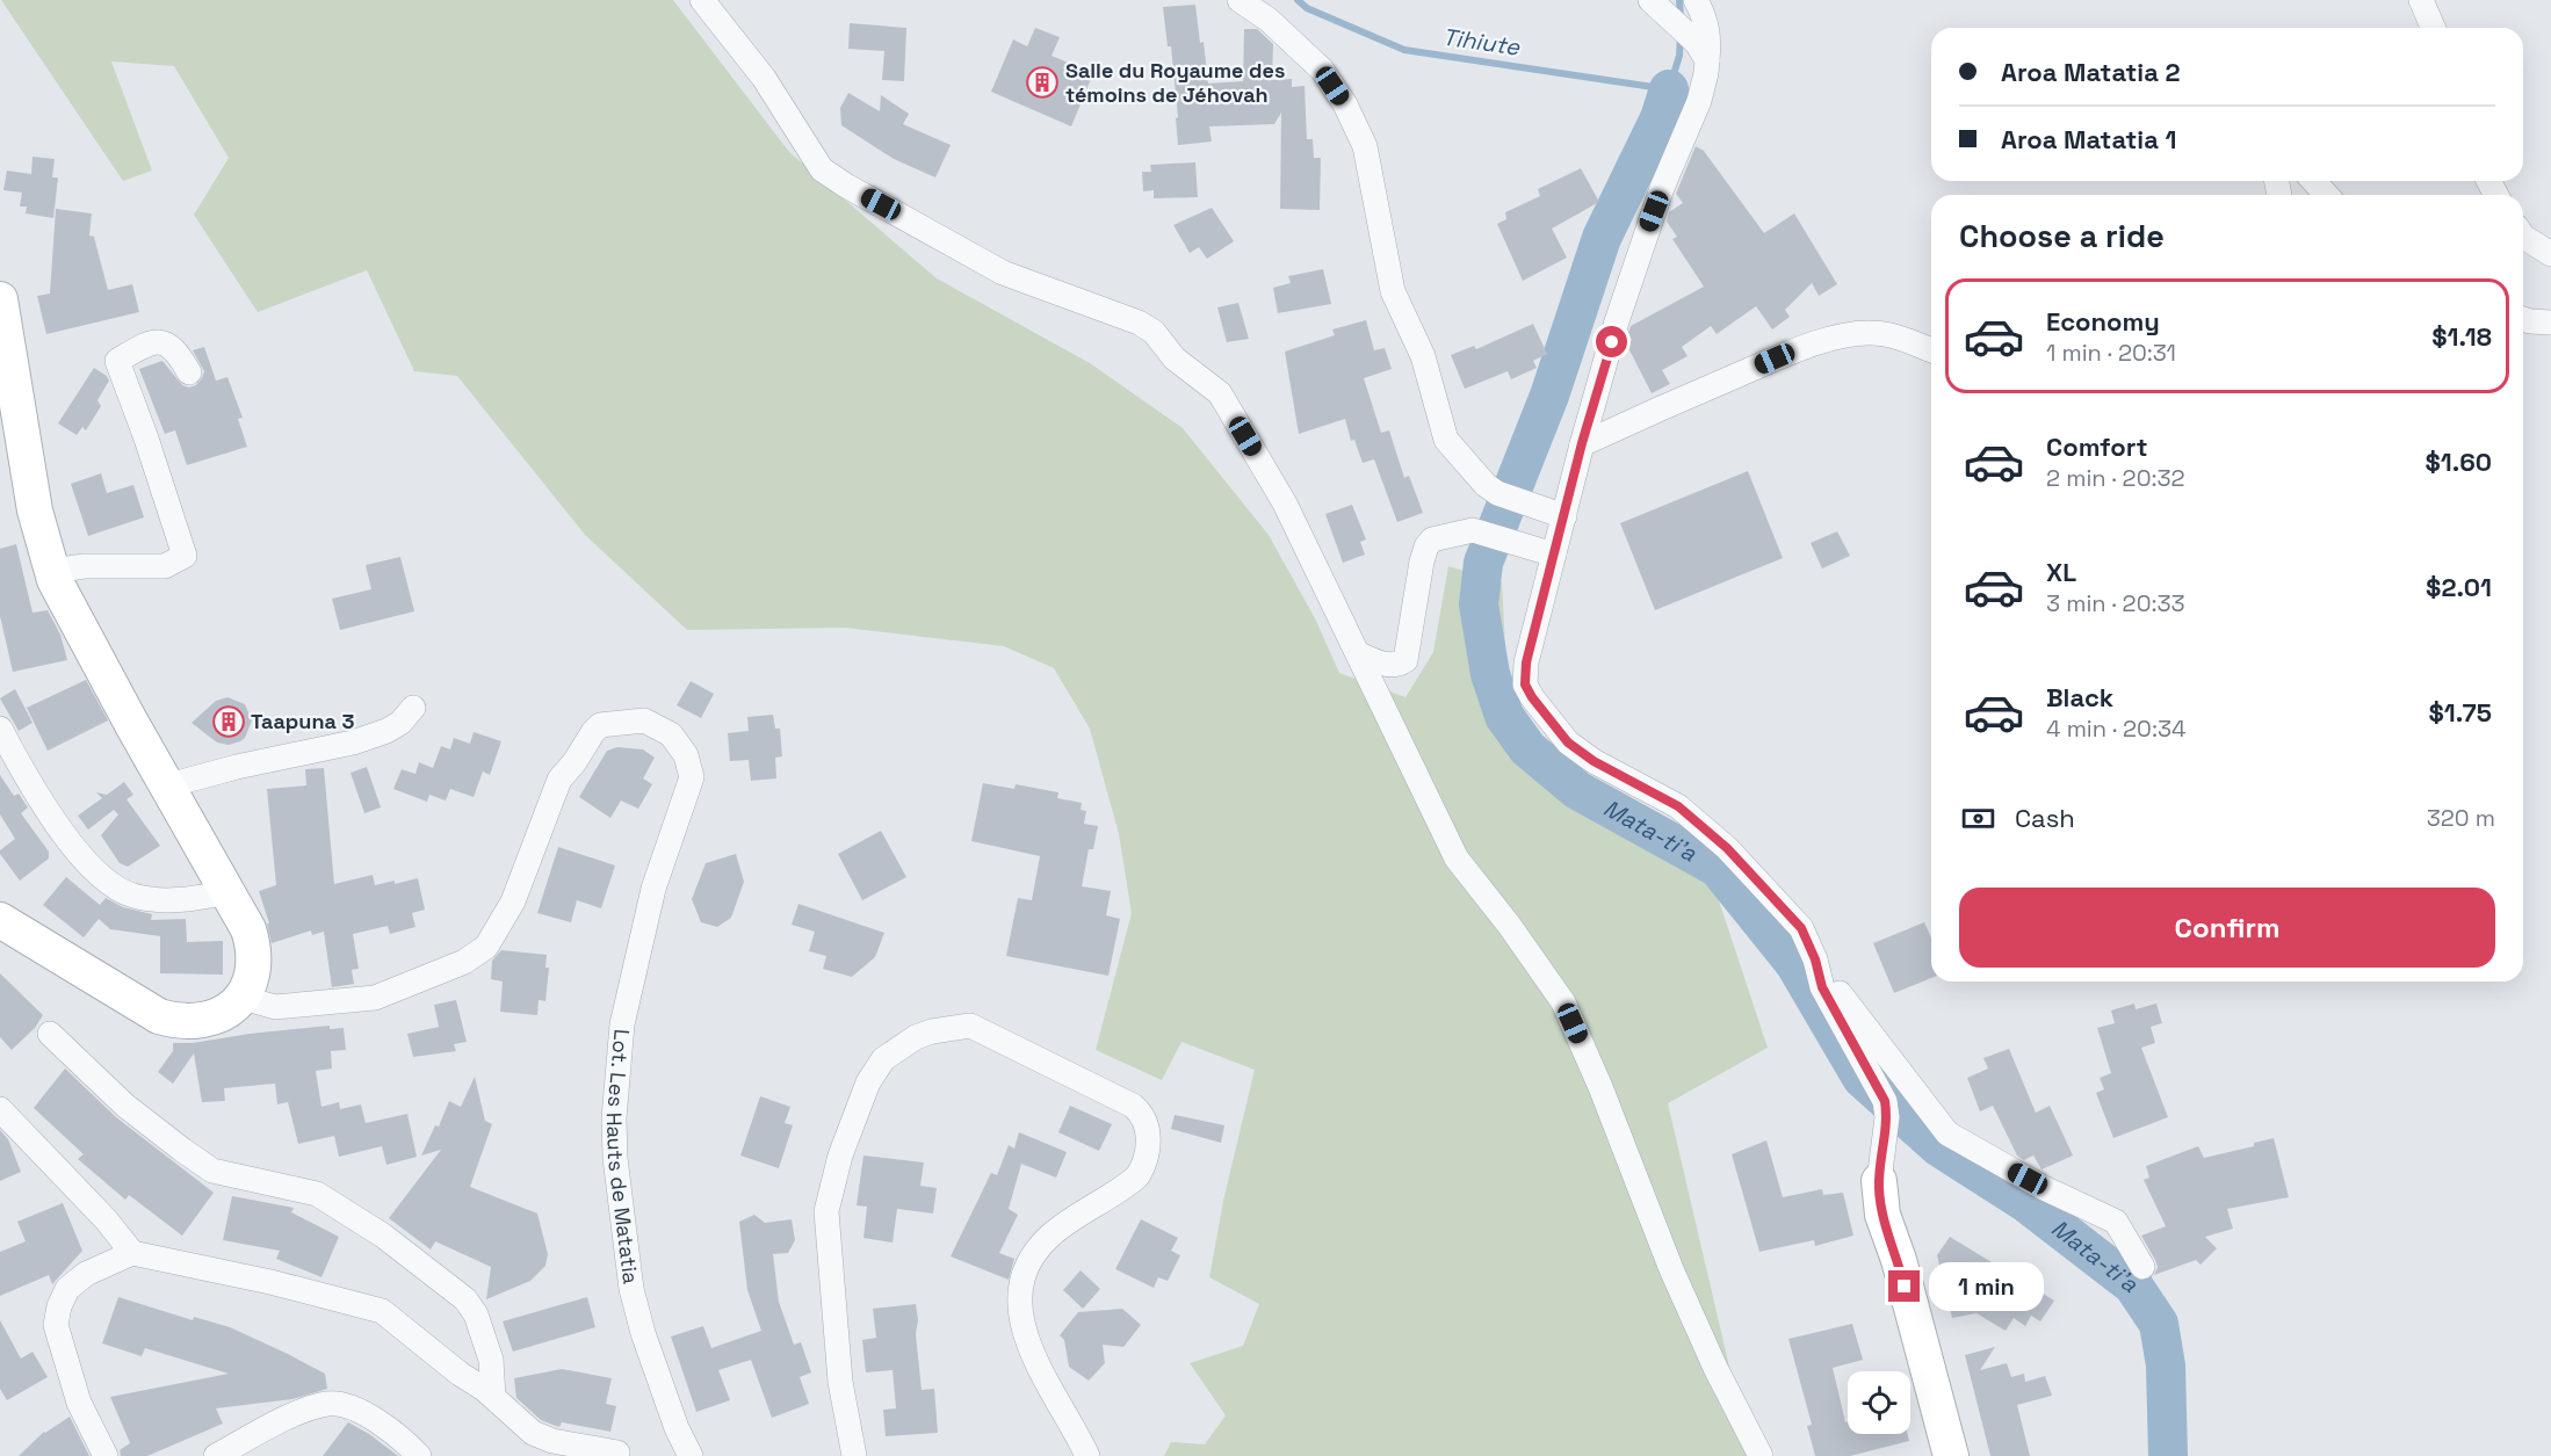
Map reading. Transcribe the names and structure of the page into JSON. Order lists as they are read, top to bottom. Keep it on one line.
{"streets":{"street":["Lot. Les Hauts de Matatia"]},"water":["Tihiute","Mata-ti'a"],"places":{"building":["Salle du Royaume des témoins de Jéhovah","Taapuna 3"]},"page":{"banner":["Aroa Matatia 2","Aroa Matatia 1"],"heading":"Choose a ride","list":[{"name":"Economy","note":"1 min · 20:31","value":"$1.18"},{"name":"Comfort","note":"2 min · 20:32","value":"$1.60"},{"name":"XL","note":"3 min · 20:33","value":"$2.01"},{"name":"Black","note":"4 min · 20:34","value":"$1.75"}],"pay":["Cash","320 m"],"buttons":"Confirm","bubble":"1 min"}}
